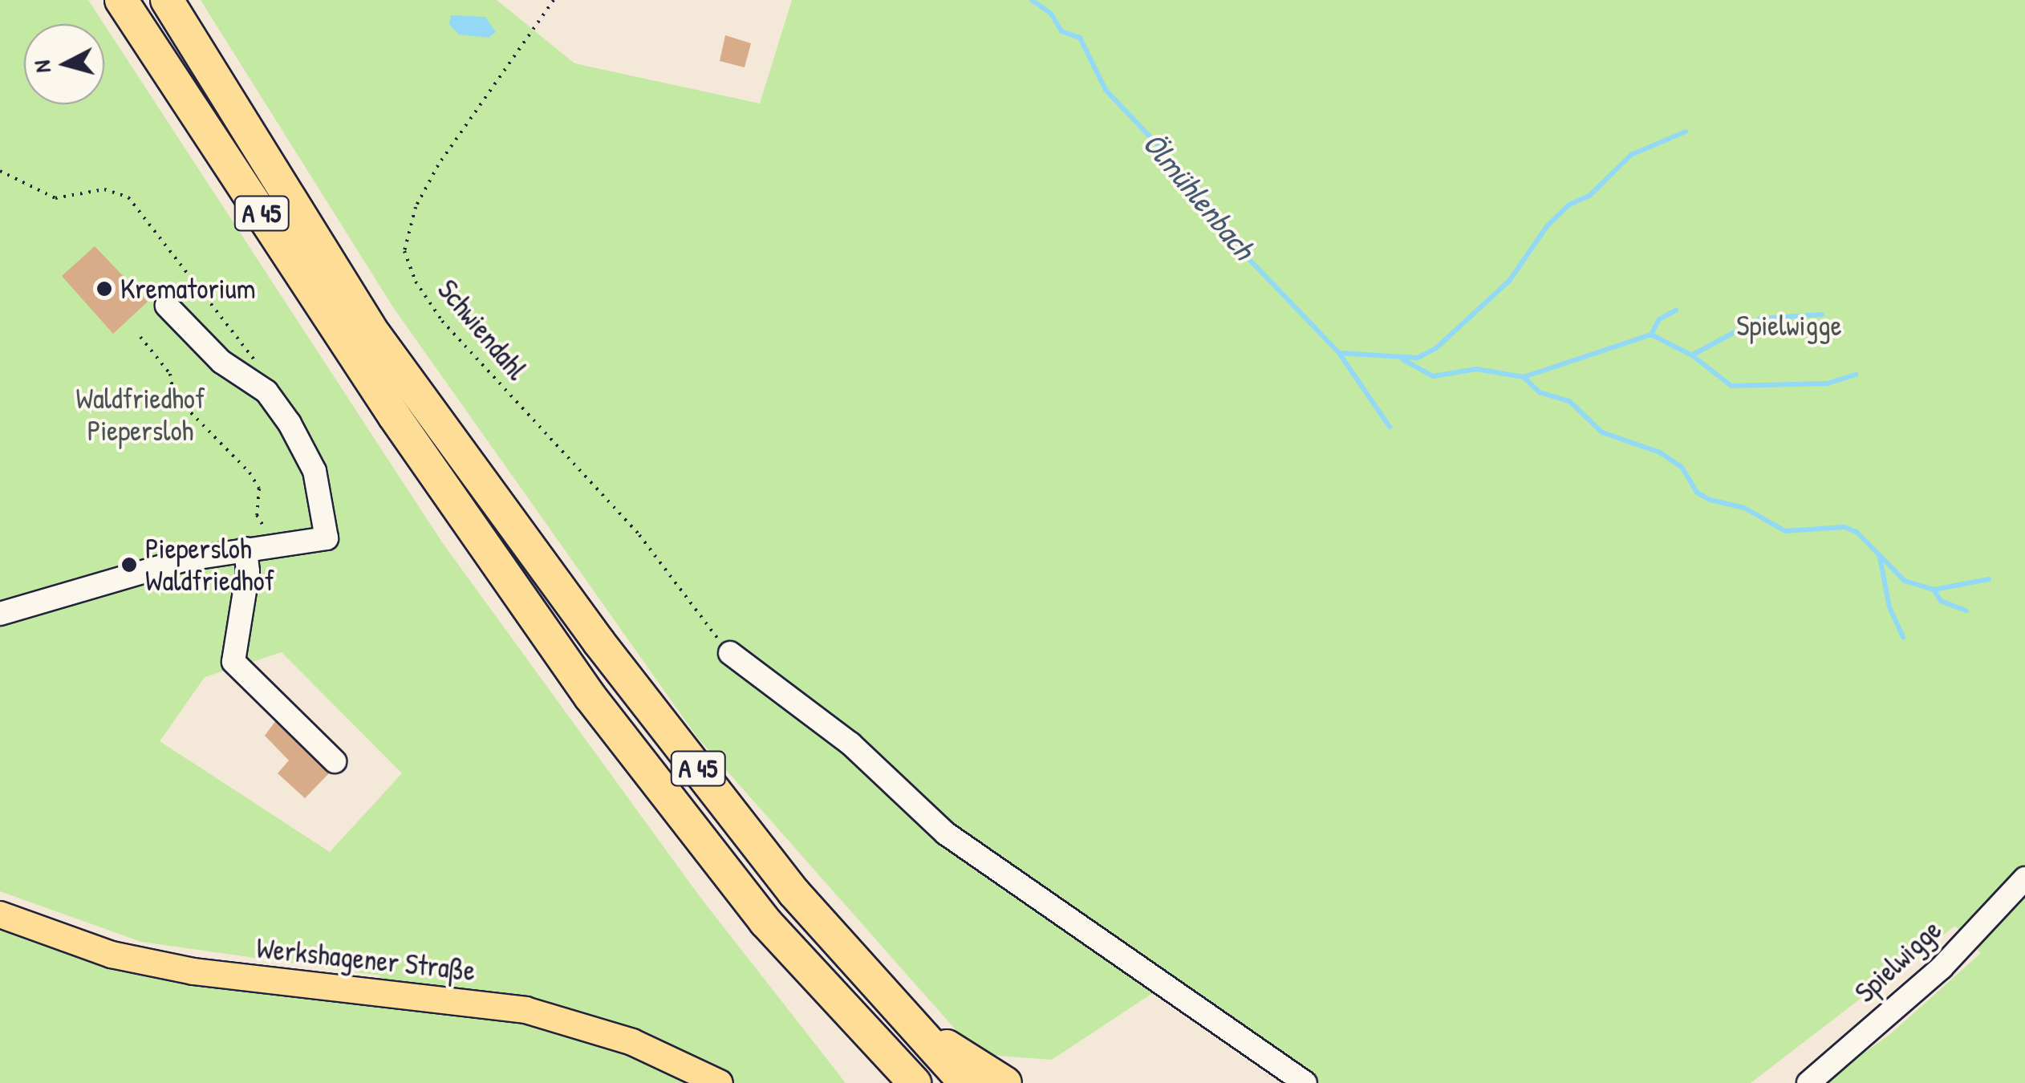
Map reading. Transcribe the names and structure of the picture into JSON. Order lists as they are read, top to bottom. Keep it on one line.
{"streets":{"highway":["A 45"],"main road":["Werkshagener Straße"],"lane":["Spielwigge"],"path":["Schwiendahl"]},"water":["Ölmühlenbach"],"parks":["Spielwigge","Waldfriedhof Piepersloh"],"places":["Krematorium","Piepersloh Waldfriedhof"],"north":"left"}
